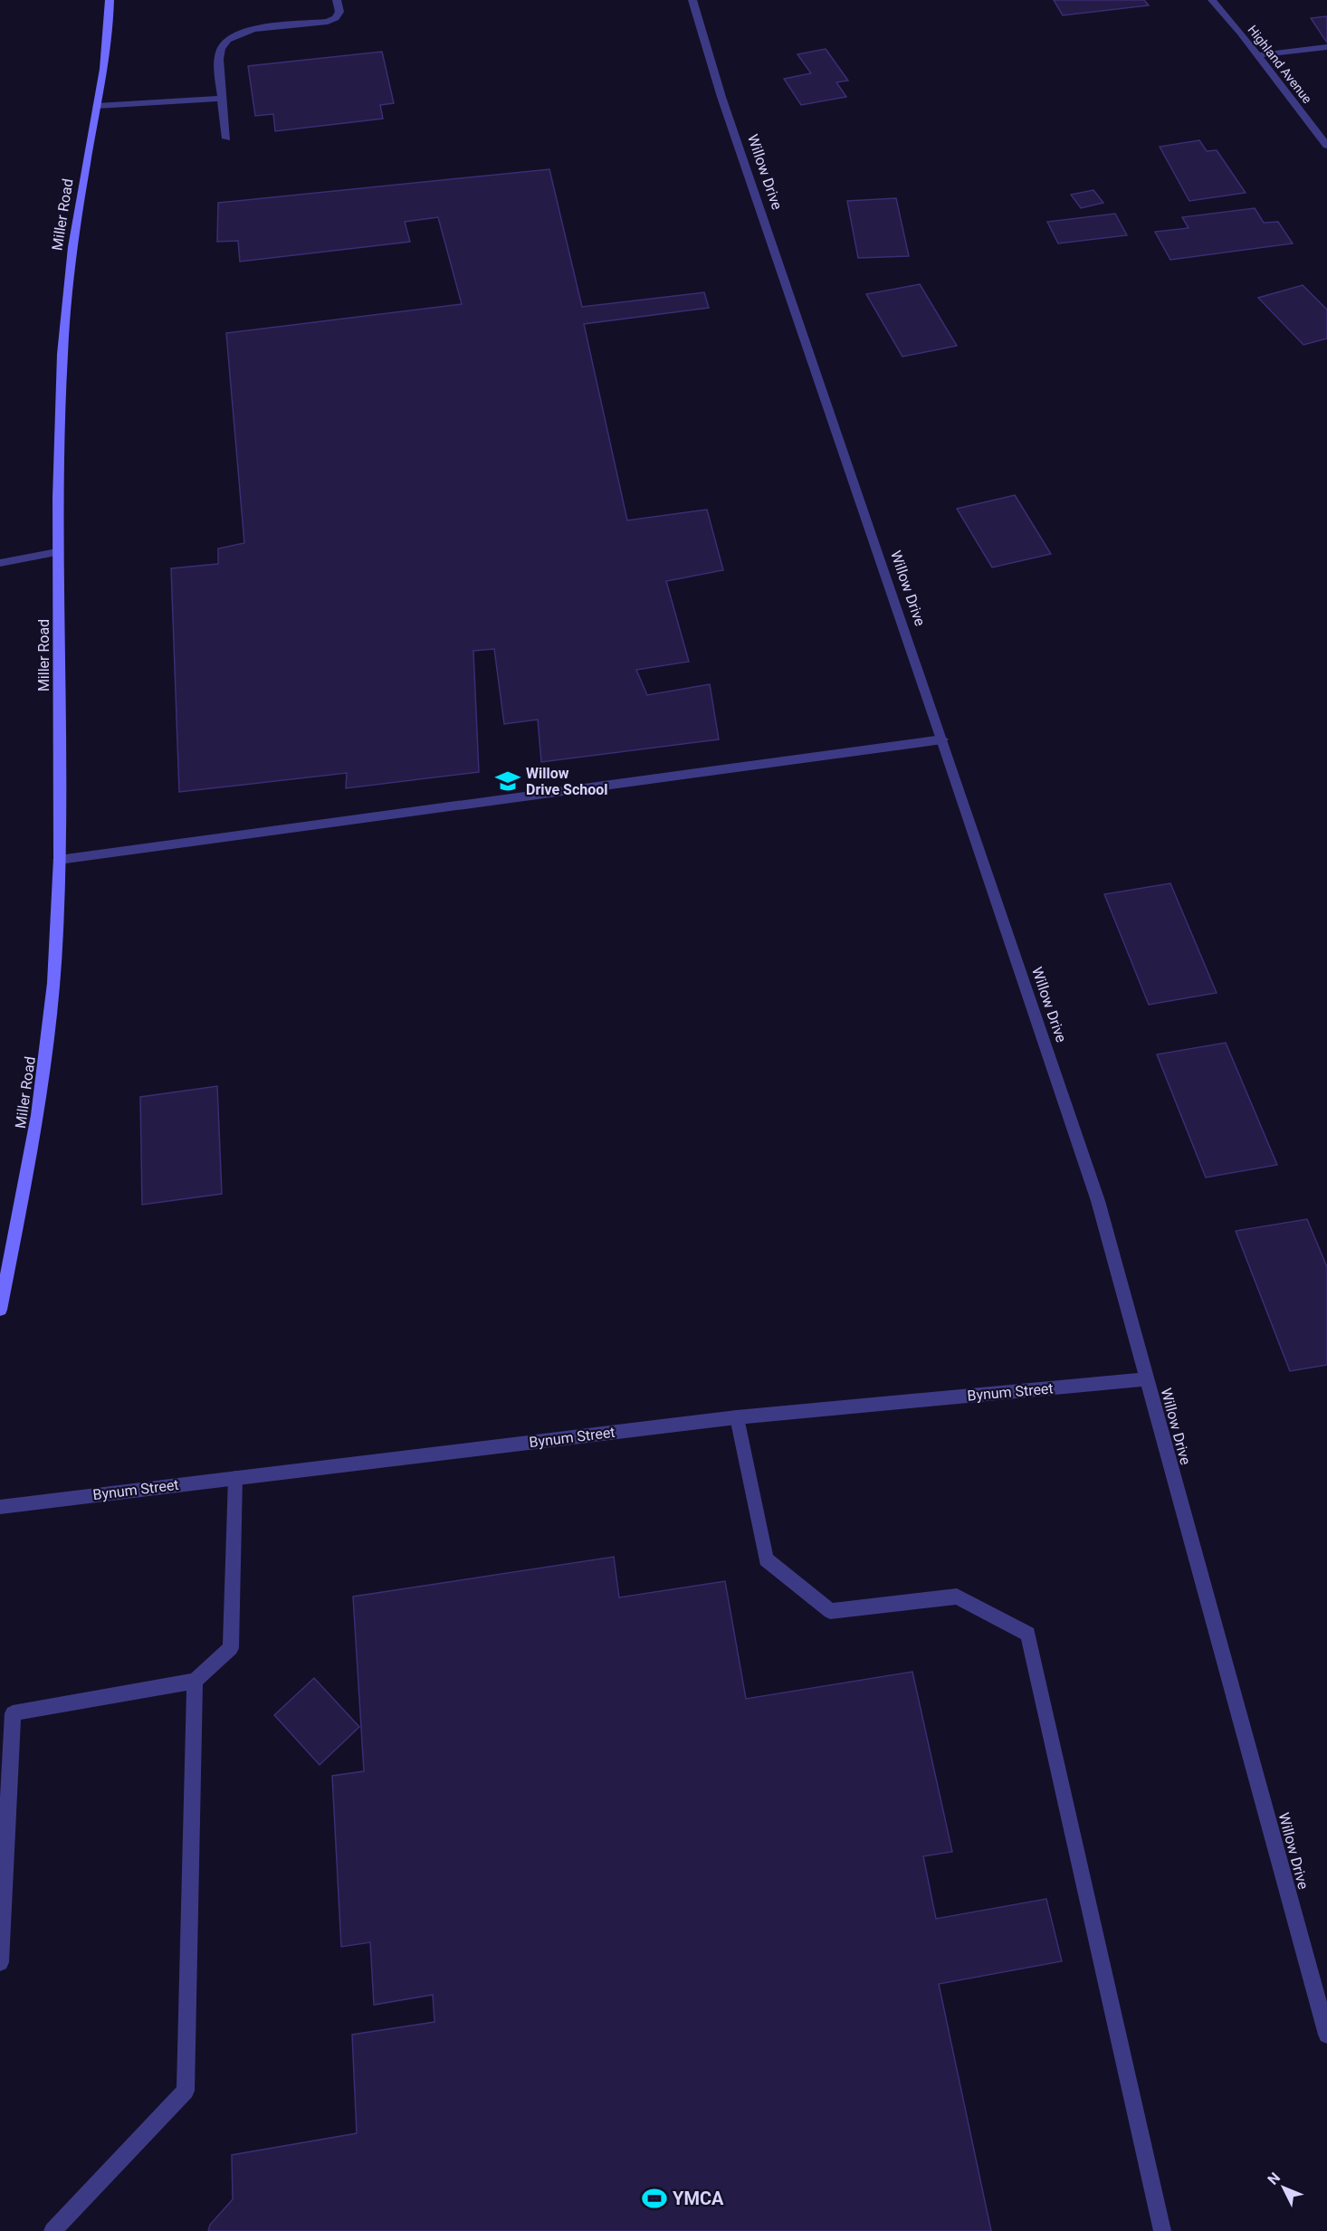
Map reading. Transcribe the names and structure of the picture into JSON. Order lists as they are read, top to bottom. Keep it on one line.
{"streets":{"main road":["Miller Road"],"street":["Highland Avenue","Willow Drive","Bynum Street"]},"crossings":[["Willow Drive","Bynum Street"]],"places":{"school or university":["Willow Drive School"],"sports":["YMCA"]},"north":"top left"}
